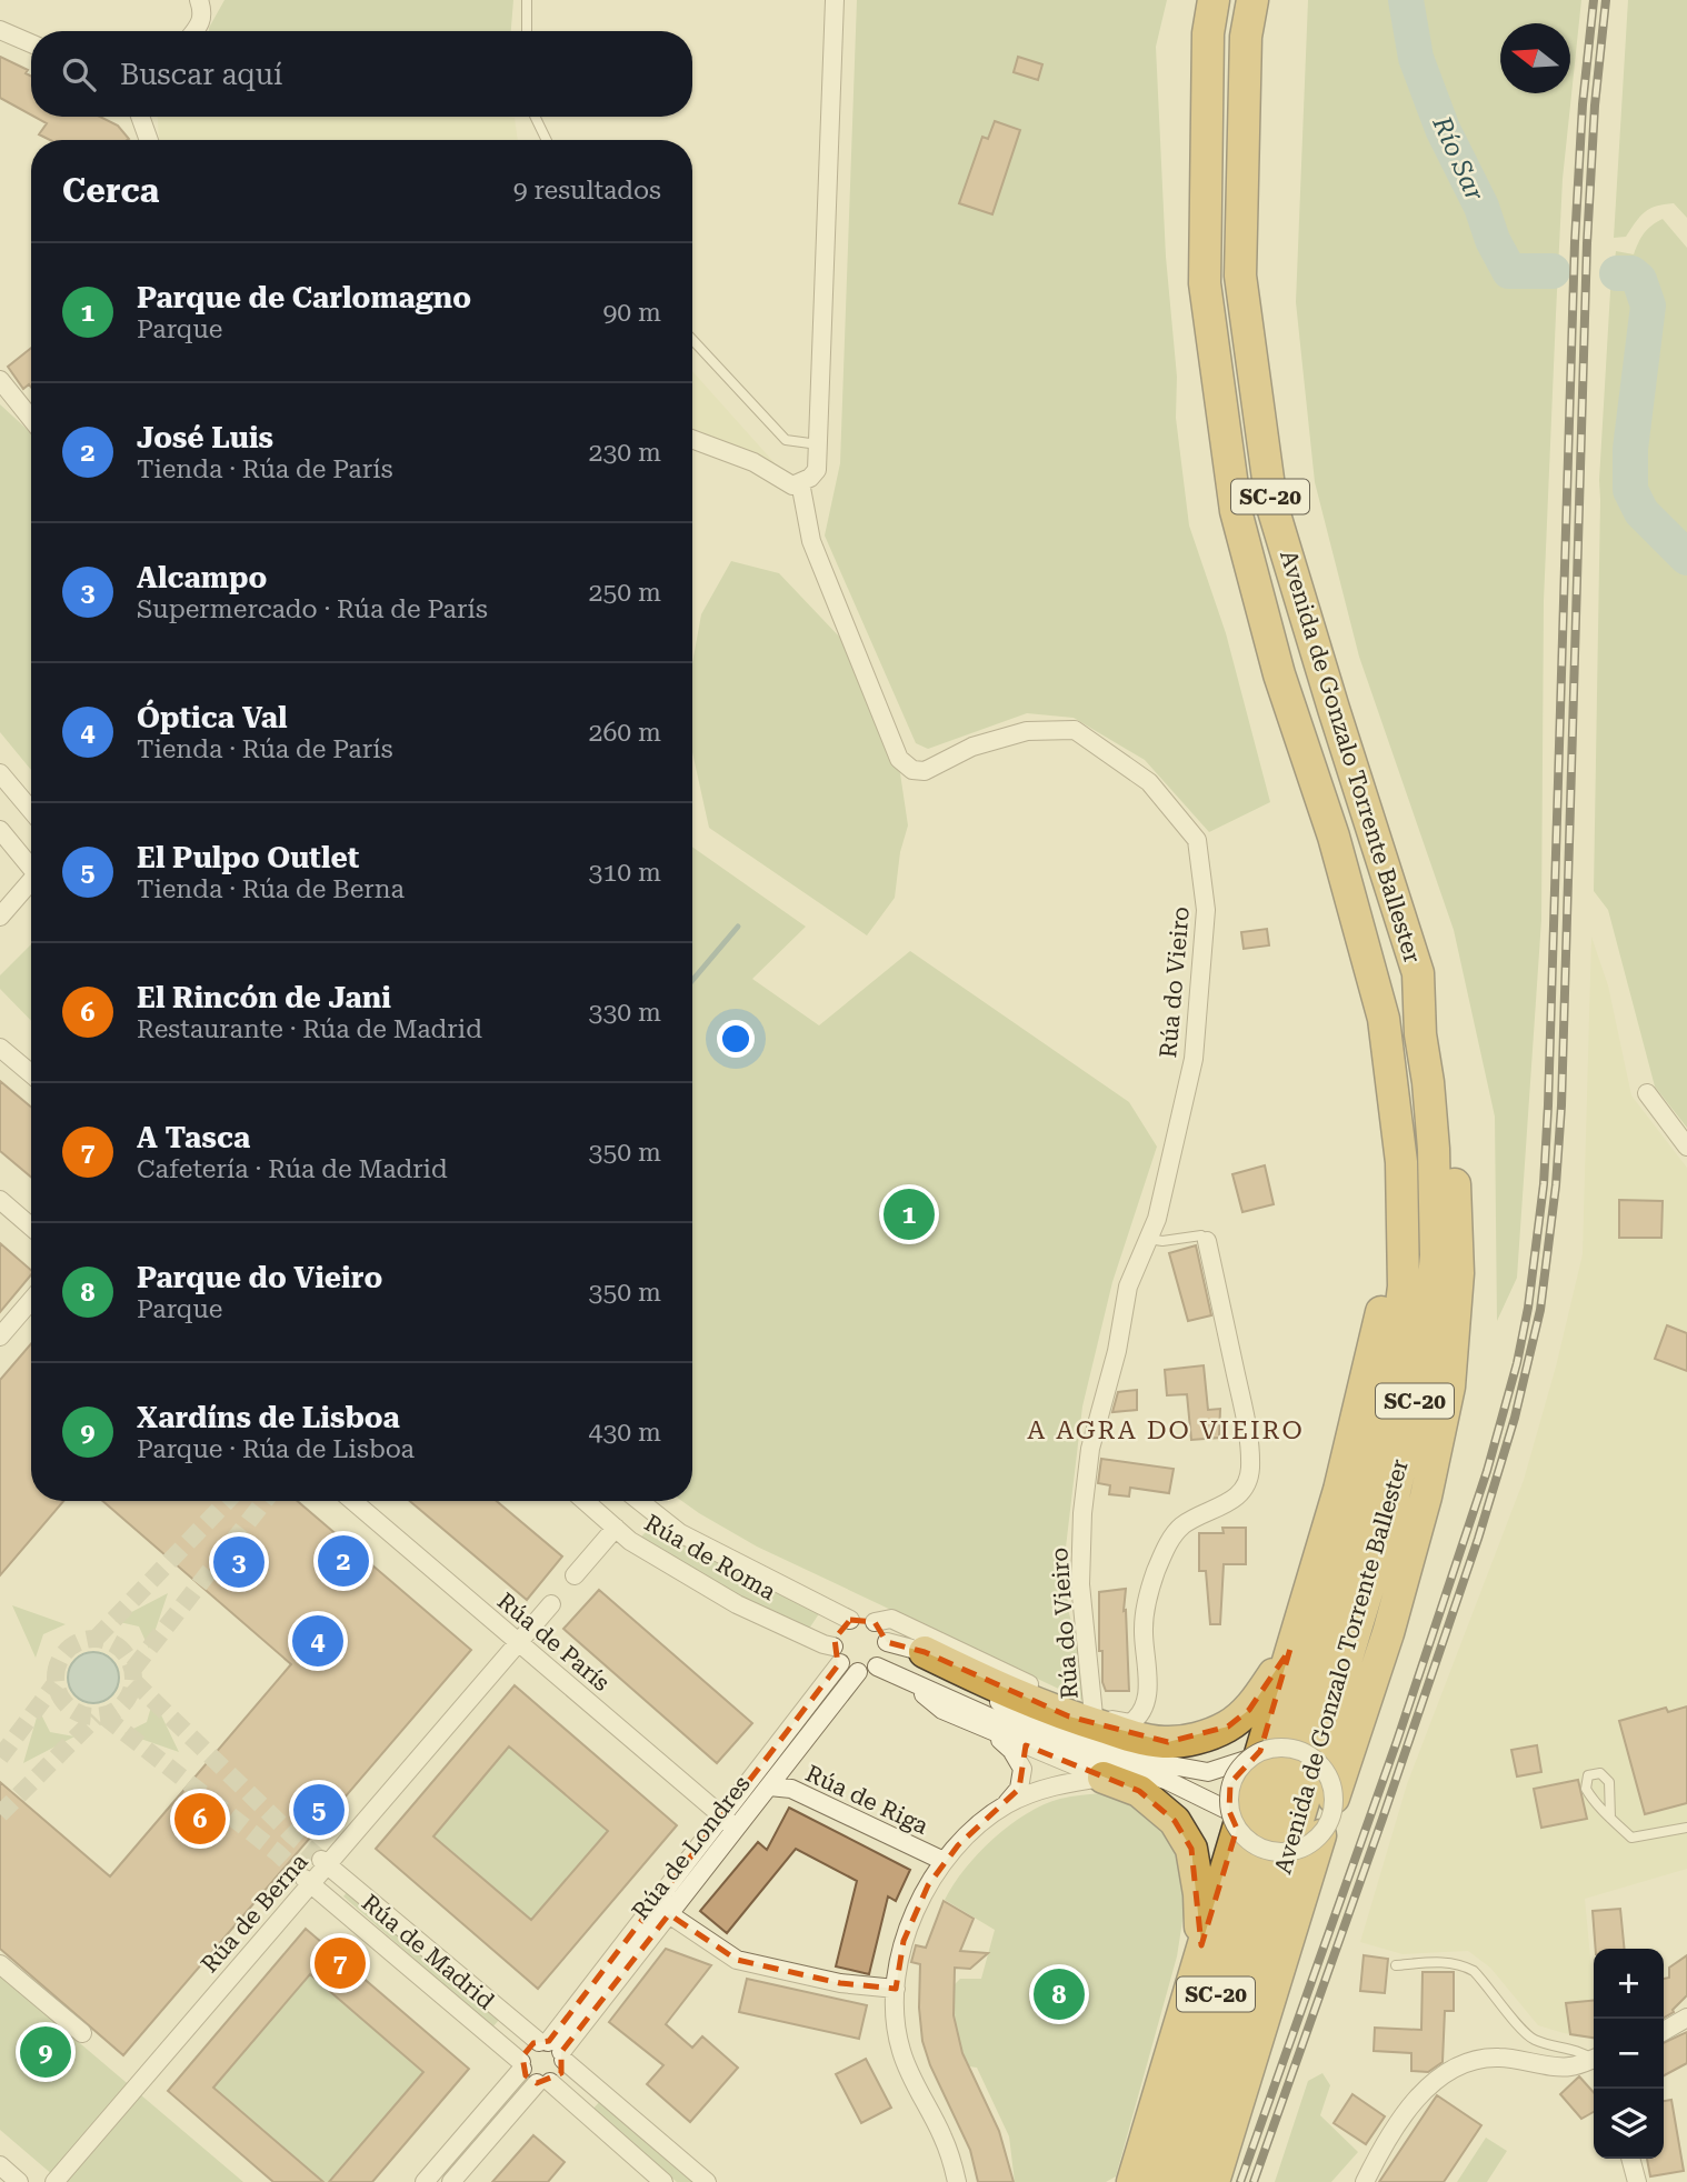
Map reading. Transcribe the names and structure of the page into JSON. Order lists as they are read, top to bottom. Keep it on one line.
{"streets":{"highway":["SC-20","Avenida de Gonzalo Torrente Ballester"],"street":["Rúa do Vieiro","Rúa de Roma","Rúa de París","Rúa de Riga","Rúa de Londres","Rúa de Berna","Rúa de Madrid"]},"crossings":[["Rúa do Vieiro","Rúa de Roma"],["Rúa de Roma","Rúa de Londres"],["Rúa de París","Rúa de Londres"],["Rúa de París","Rúa de Berna"],["Rúa de Riga","Rúa de Londres"],["Rúa de Londres","Rúa de Madrid"],["Rúa de Berna","Rúa de Madrid"]],"districts":["A AGRA DO VIEIRO"],"water":["Río Sar"],"north":"left","page":{"search":"Buscar aquí","heading":["Cerca","9 resultados"],"list":[{"mark":"1","name":"Parque de Carlomagno","note":"Parque","value":"90 m"},{"mark":"2","name":"José Luis","note":"Tienda · Rúa de París","value":"230 m"},{"mark":"3","name":"Alcampo","note":"Supermercado · Rúa de París","value":"250 m"},{"mark":"4","name":"Óptica Val","note":"Tienda · Rúa de París","value":"260 m"},{"mark":"5","name":"El Pulpo Outlet","note":"Tienda · Rúa de Berna","value":"310 m"},{"mark":"6","name":"El Rincón de Jani","note":"Restaurante · Rúa de Madrid","value":"330 m"},{"mark":"7","name":"A Tasca","note":"Cafetería · Rúa de Madrid","value":"350 m"},{"mark":"8","name":"Parque do Vieiro","note":"Parque","value":"350 m"},{"mark":"9","name":"Xardíns de Lisboa","note":"Parque · Rúa de Lisboa","value":"430 m"}],"pins":["1","2","3","4","5","6","7","8","9"],"map_buttons":["+","−"]}}
